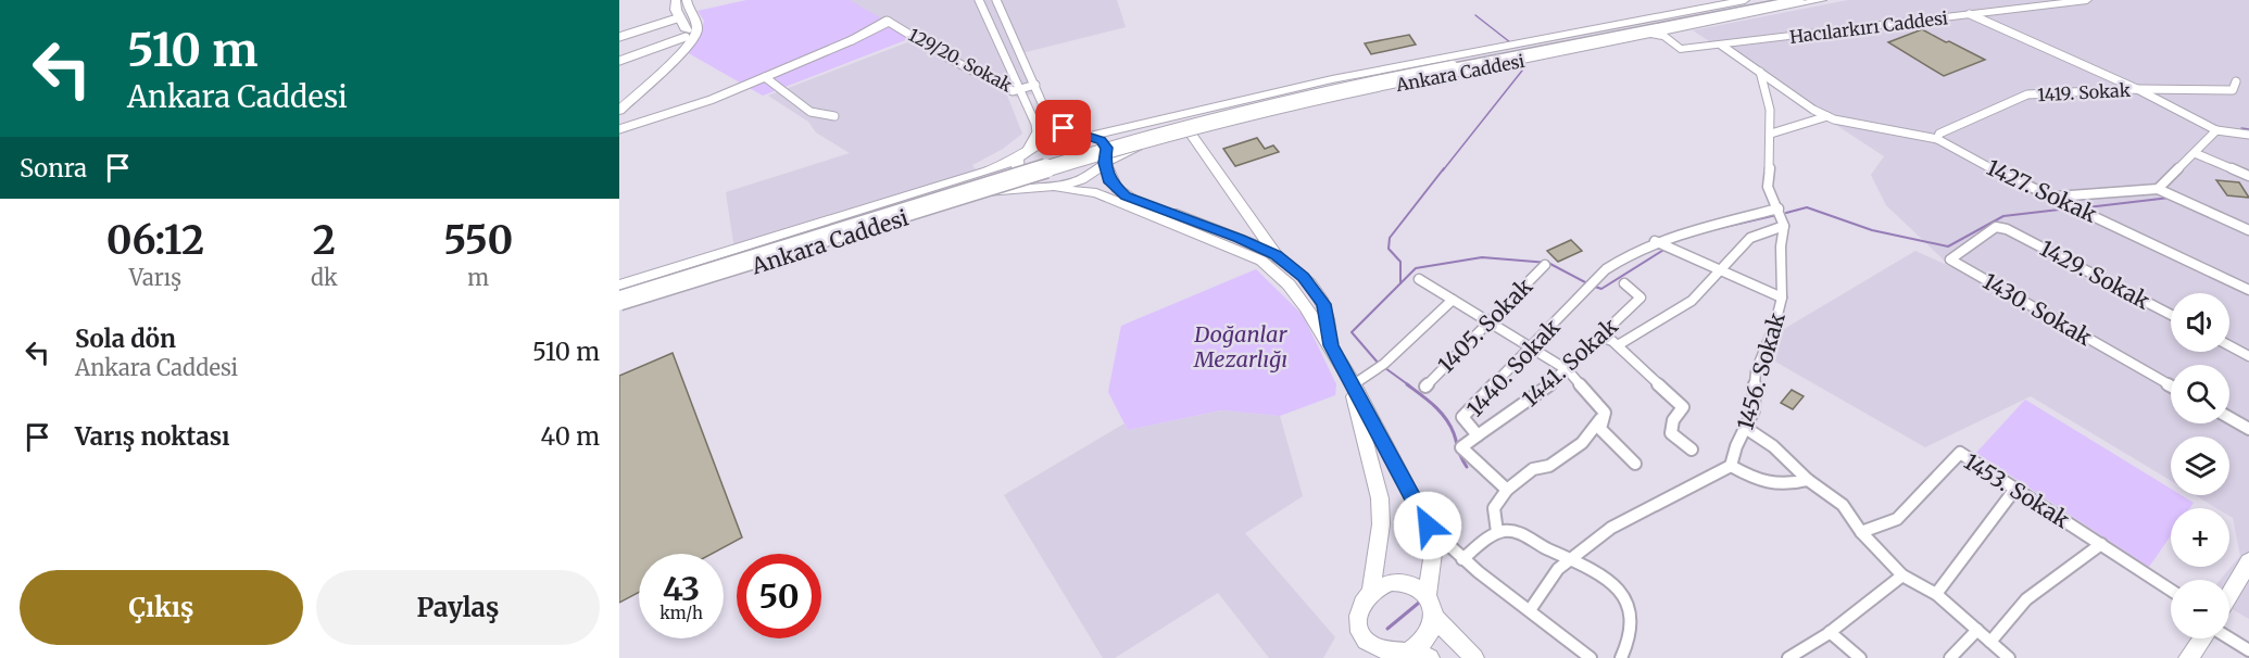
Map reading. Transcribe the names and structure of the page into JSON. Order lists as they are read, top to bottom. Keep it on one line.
{"streets":{"highway":["Ankara Caddesi"],"main road":["Hacılarkırı Caddesi"],"street":["129/20. Sokak","1419. Sokak","1427. Sokak","1429. Sokak","1430. Sokak","1405. Sokak","1441. Sokak","1440. Sokak","1456. Sokak","1453. Sokak"]},"crossings":[["Hacılarkırı Caddesi","Ankara Caddesi"],["Hacılarkırı Caddesi","1427. Sokak"],["1419. Sokak","1427. Sokak"],["1427. Sokak","1456. Sokak"],["1429. Sokak","1430. Sokak"],["1441. Sokak","1440. Sokak"],["1440. Sokak","1456. Sokak"]],"parks":["Doğanlar Mezarlığı"],"page":{"turn":["510 m","Ankara Caddesi"],"then":"Sonra","eta":["06:12","Varış","2","dk","550","m"],"map_buttons":["+","−"],"list":[{"name":"Sola dön","note":"Ankara Caddesi","value":"510 m"},{"name":"Varış noktası","value":"40 m"}],"speed":"43 km/h","limit":"50","buttons":["Çıkış","Paylaş"]}}
